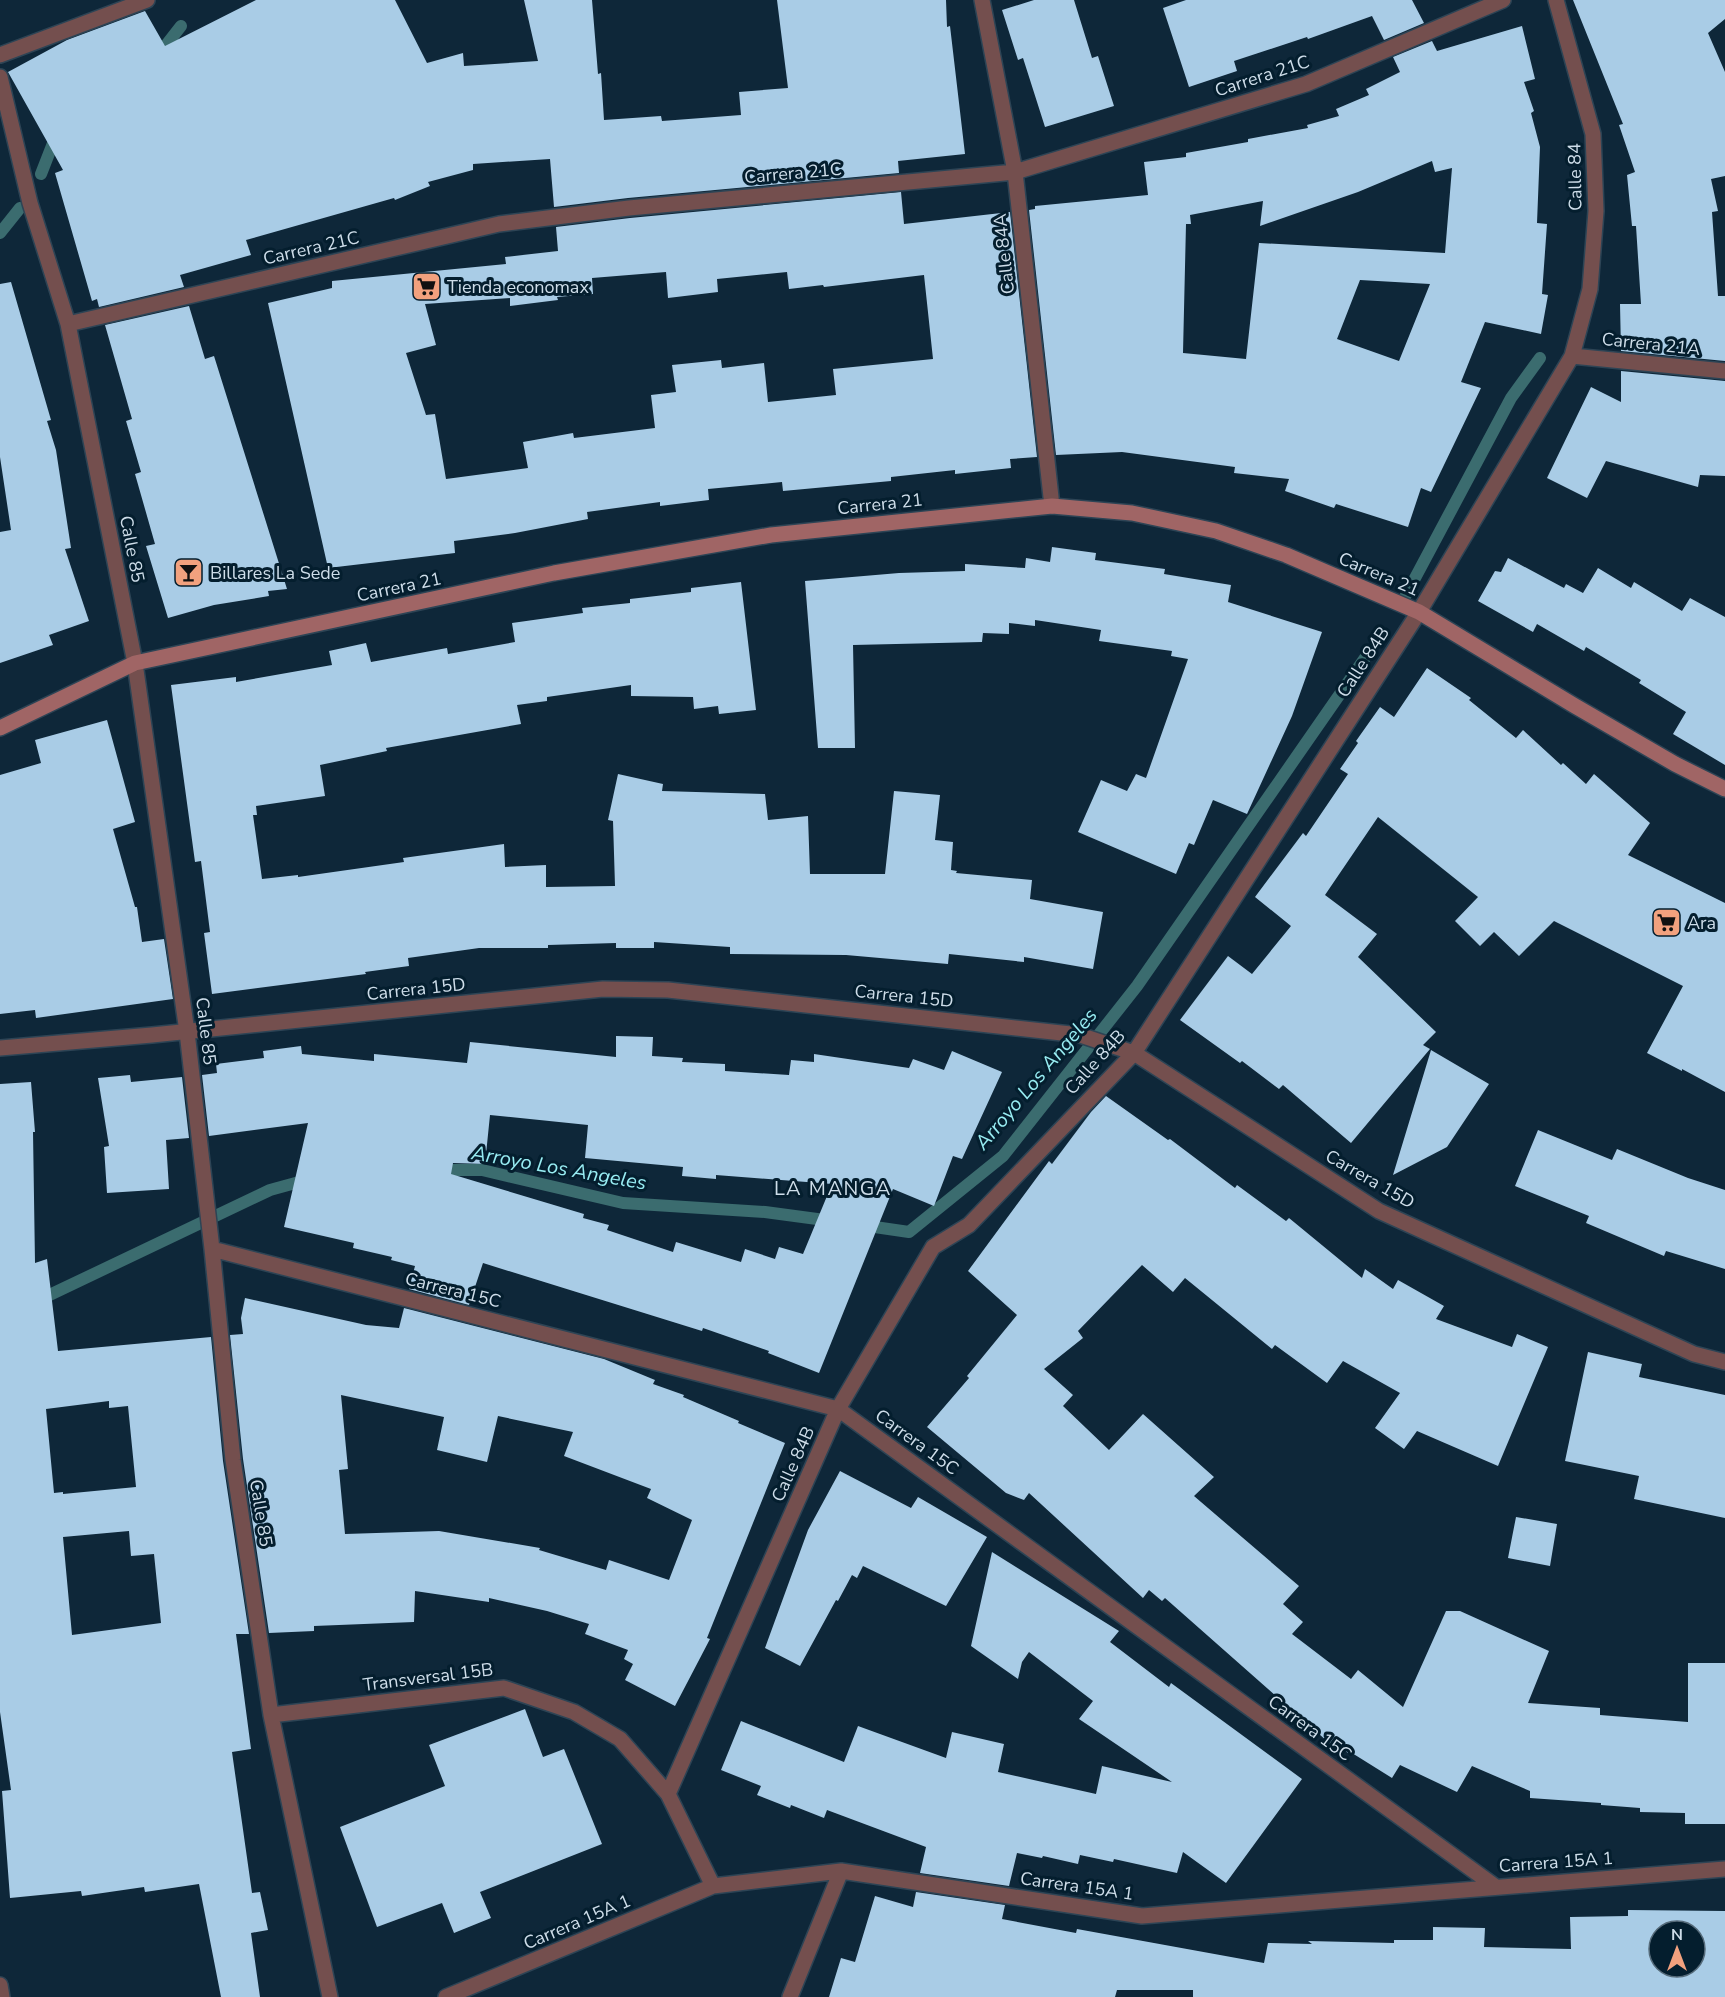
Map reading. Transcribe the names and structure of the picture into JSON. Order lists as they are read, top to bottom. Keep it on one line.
{"streets":{"street":["Carrera 21C","Calle 84","Calle 84A","Carrera 21A","Carrera 21","Calle 85","Calle 84B","Carrera 15D","Carrera 15C","Transversal 15B","Carrera 15A 1"]},"crossings":[["Carrera 21C","Calle 84A"],["Carrera 21C","Calle 85"],["Calle 84","Carrera 21A"],["Calle 84","Calle 84B"],["Calle 84A","Carrera 21"],["Carrera 21A","Calle 84B"],["Carrera 21","Calle 85"],["Carrera 21","Calle 84B"],["Calle 85","Carrera 15D"],["Calle 85","Carrera 15C"],["Calle 85","Transversal 15B"],["Calle 84B","Carrera 15D"],["Calle 84B","Carrera 15C"],["Calle 84B","Transversal 15B"],["Carrera 15C","Carrera 15A 1"],["Transversal 15B","Carrera 15A 1"]],"districts":["LA MANGA"],"water":["Arroyo Los Angeles"],"places":{"supermarket":["Tienda economax","Ara"],"bar":["Billares La Sede"]},"north":"top"}
